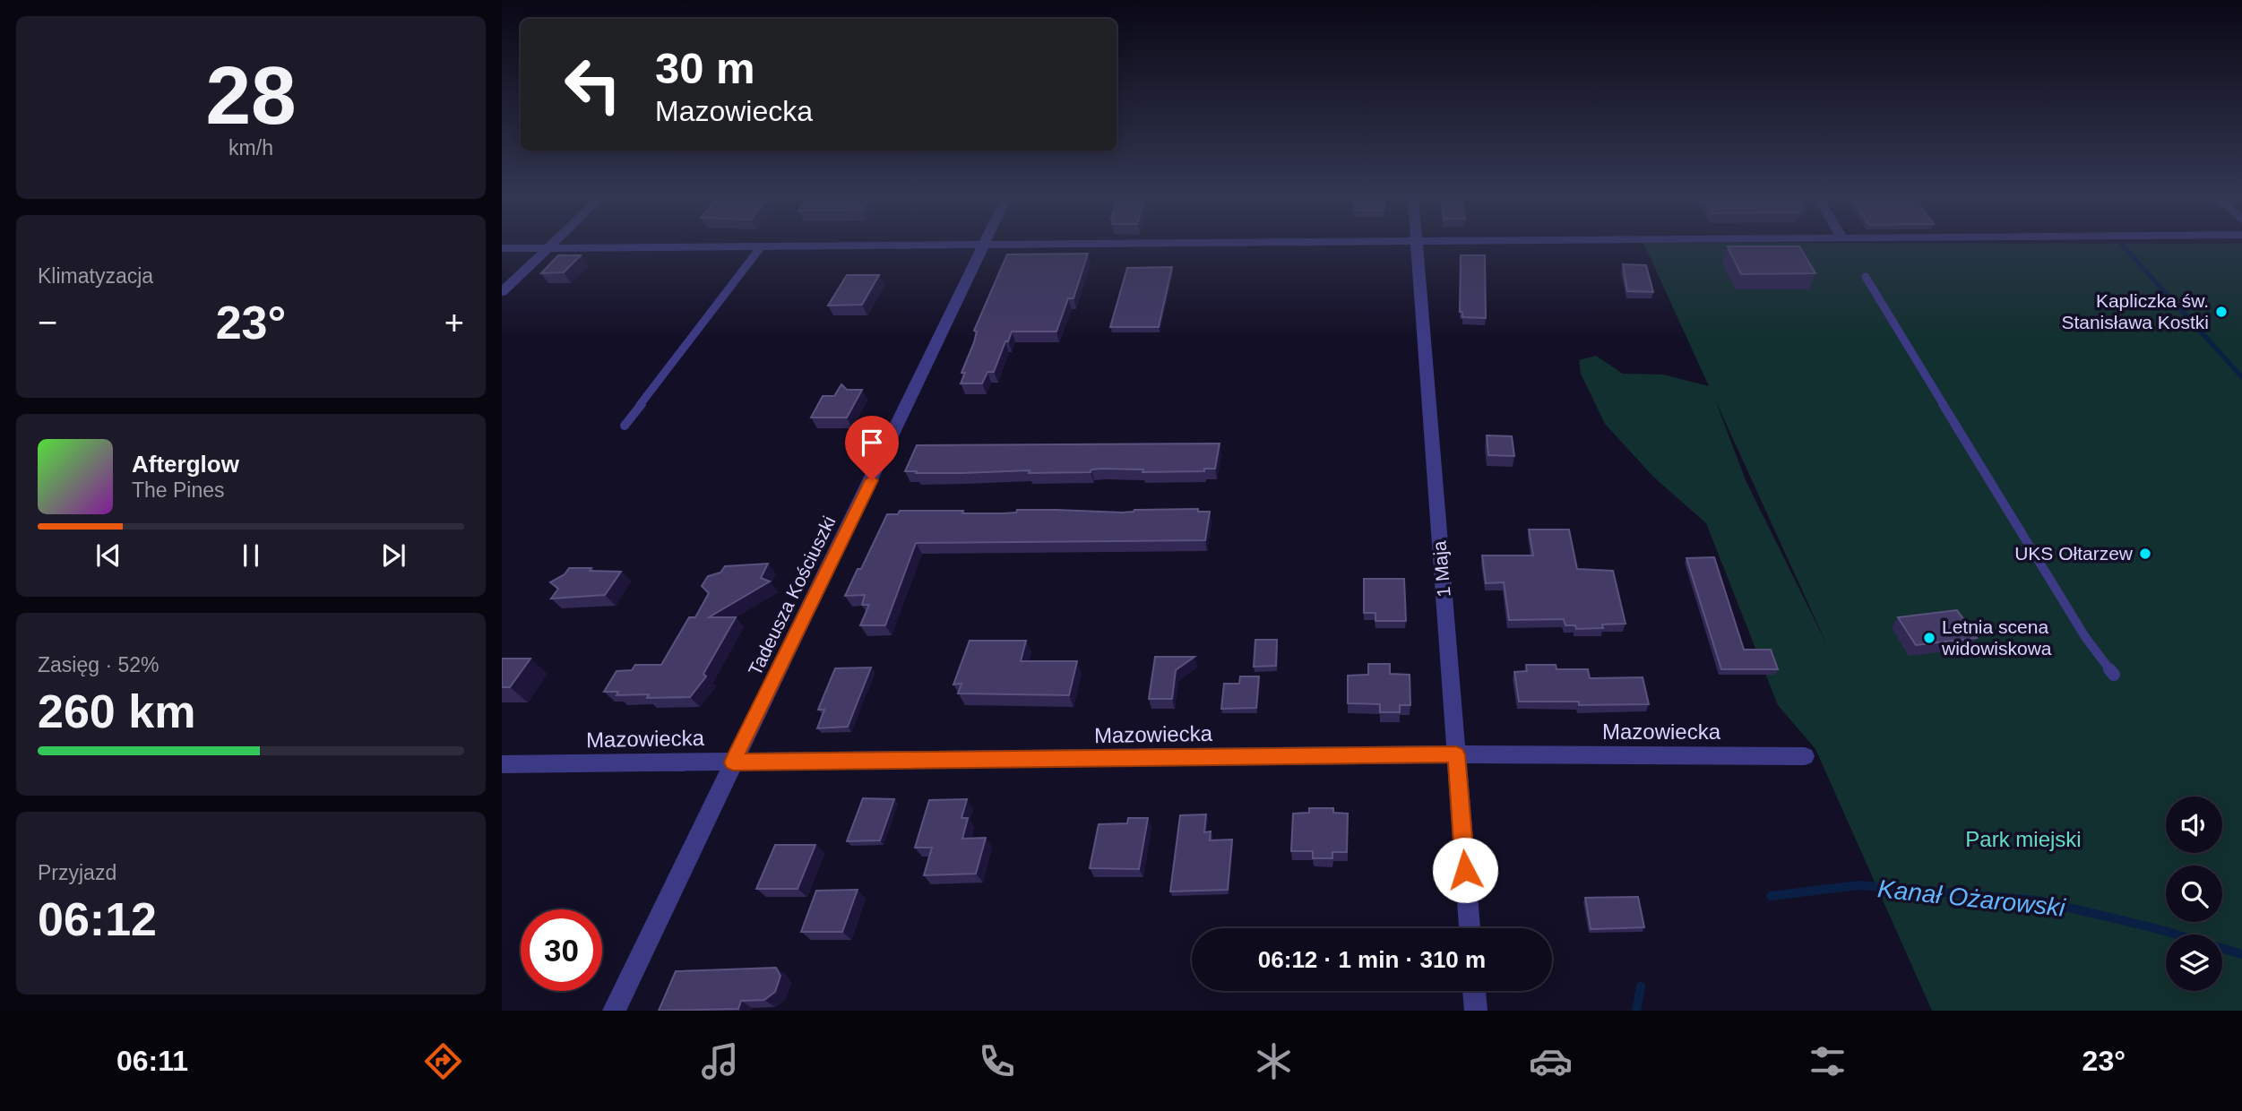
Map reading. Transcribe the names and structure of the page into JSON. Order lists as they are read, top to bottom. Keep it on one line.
{"streets":{"street":["1 Maja","Tadeusza Kościuszki","Mazowiecka"]},"crossings":[["1 Maja","Mazowiecka"],["Tadeusza Kościuszki","Mazowiecka"]],"water":["Kanał Ożarowski"],"parks":["Park miejski"],"places":["Kapliczka św. Stanisława Kostki","UKS Ołtarzew","Letnia scena widowiskowa"],"page":{"tile":[["28","km/h"],"Klimatyzacja",["Zasięg · 52%","260 km"],["Przyjazd","06:12"]],"turn":["30 m","Mazowiecka"],"heat":["−","23°","+"],"song":["Afterglow","The Pines"],"limit":"30","trip":"06:12 · 1 min · 310 m","tabs":["06:11","23°"]}}
